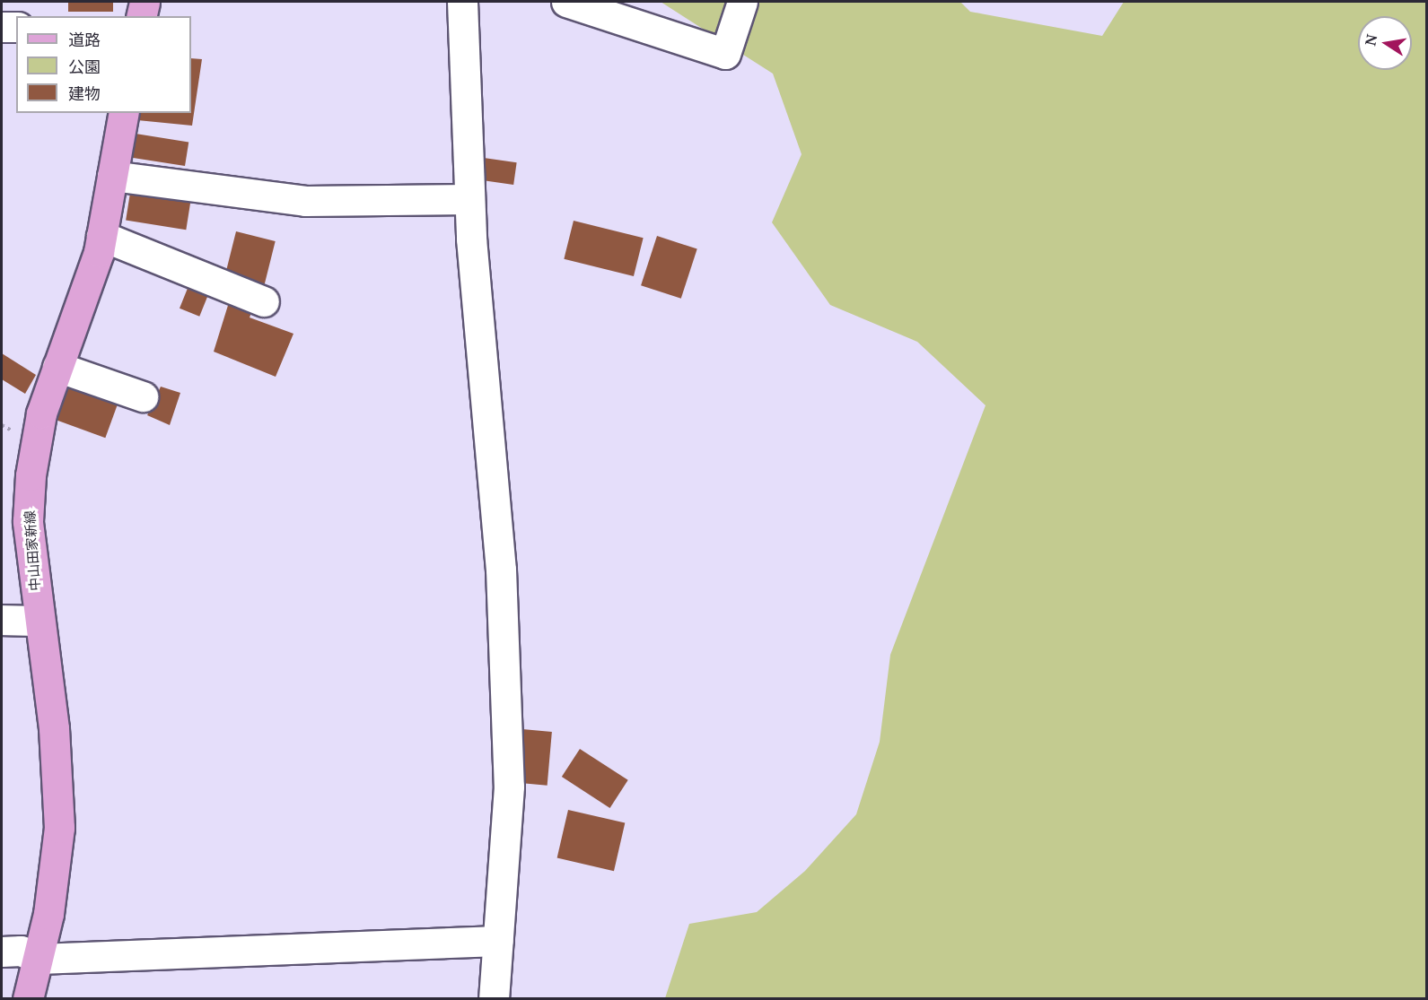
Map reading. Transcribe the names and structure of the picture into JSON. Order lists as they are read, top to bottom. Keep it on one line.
{"streets":{"main road":["中山田家新線"]},"legend":["道路","公園","建物"],"north":"left"}
